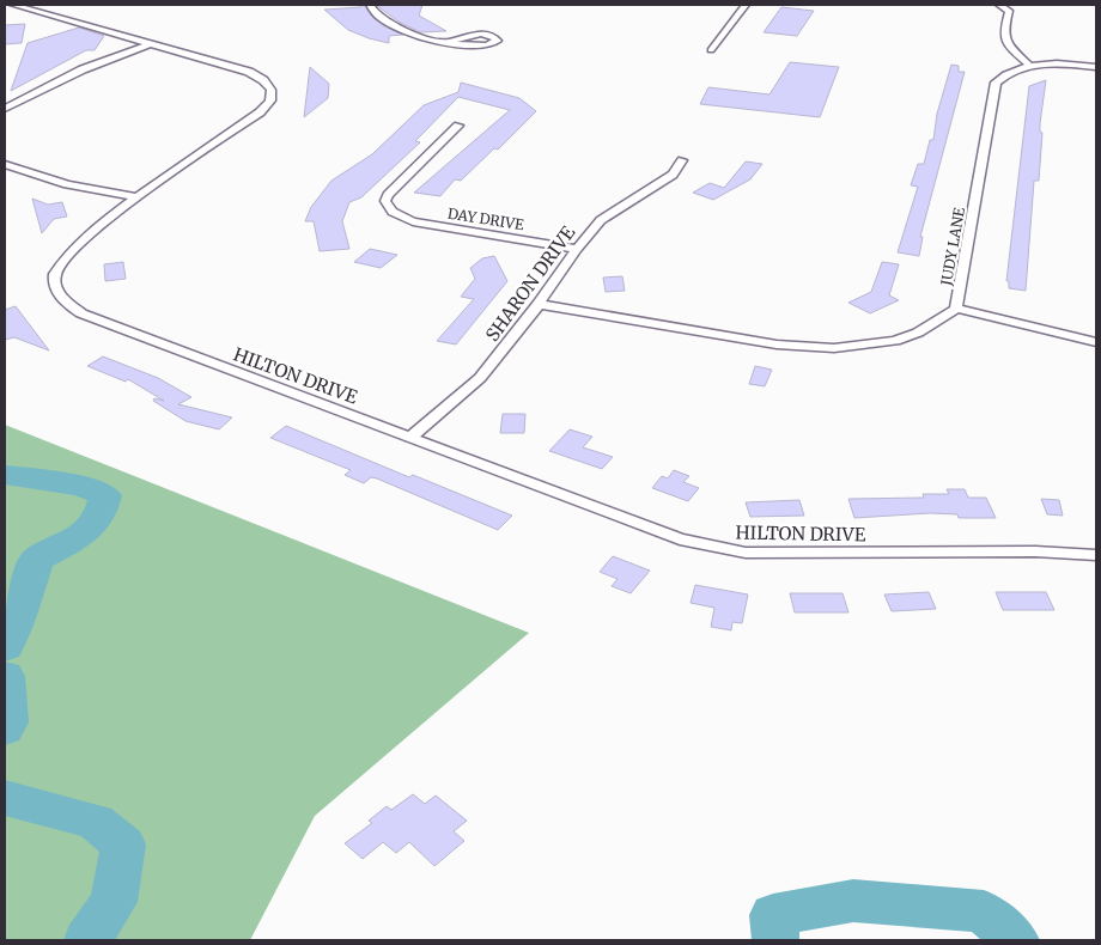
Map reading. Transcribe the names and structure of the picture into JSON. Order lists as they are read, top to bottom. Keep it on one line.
{"streets":{"street":["DAY DRIVE","JUDY LANE","SHARON DRIVE","HILTON DRIVE"]},"crossings":[["DAY DRIVE","SHARON DRIVE"],["JUDY LANE","SHARON DRIVE"],["SHARON DRIVE","HILTON DRIVE"]]}
